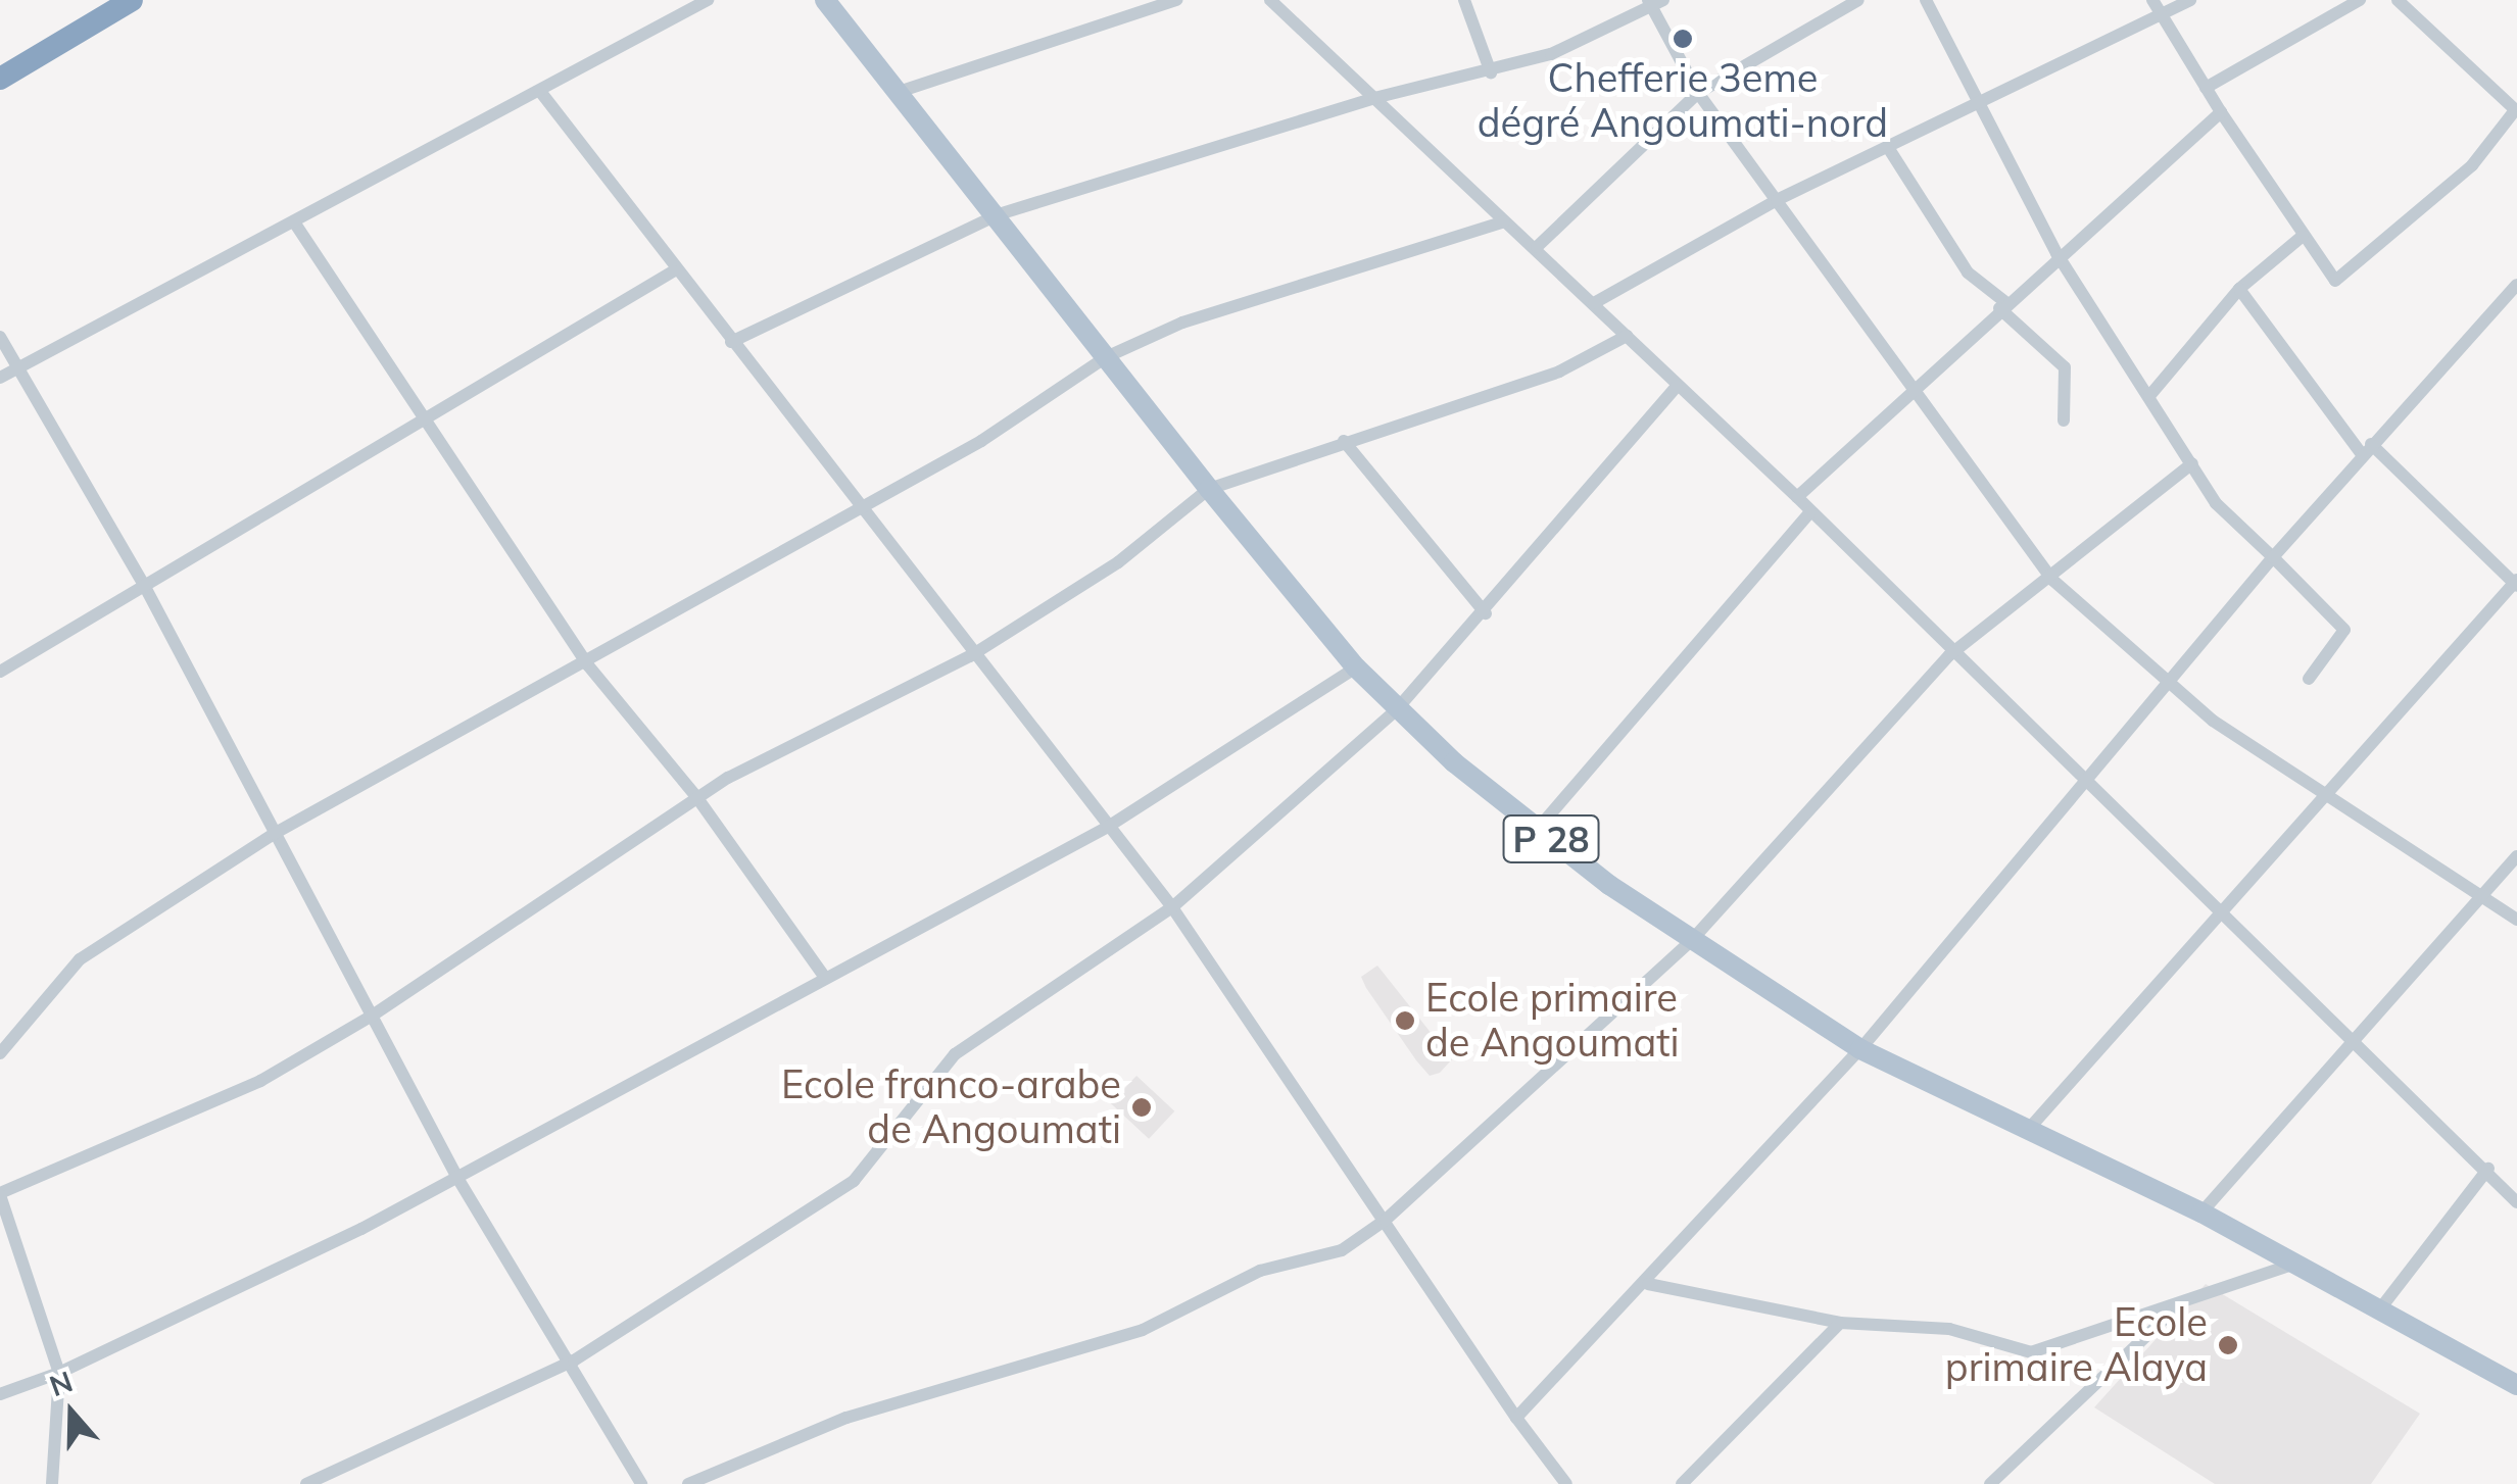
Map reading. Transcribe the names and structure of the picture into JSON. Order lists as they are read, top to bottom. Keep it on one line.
{"streets":{"main road":["P 28"]},"places":["Chefferie 3eme dégré Angoumati-nord","Ecole primaire de Angoumati","Ecole franco-arabe de Angoumati","Ecole primaire Alaya"],"north":"top"}
